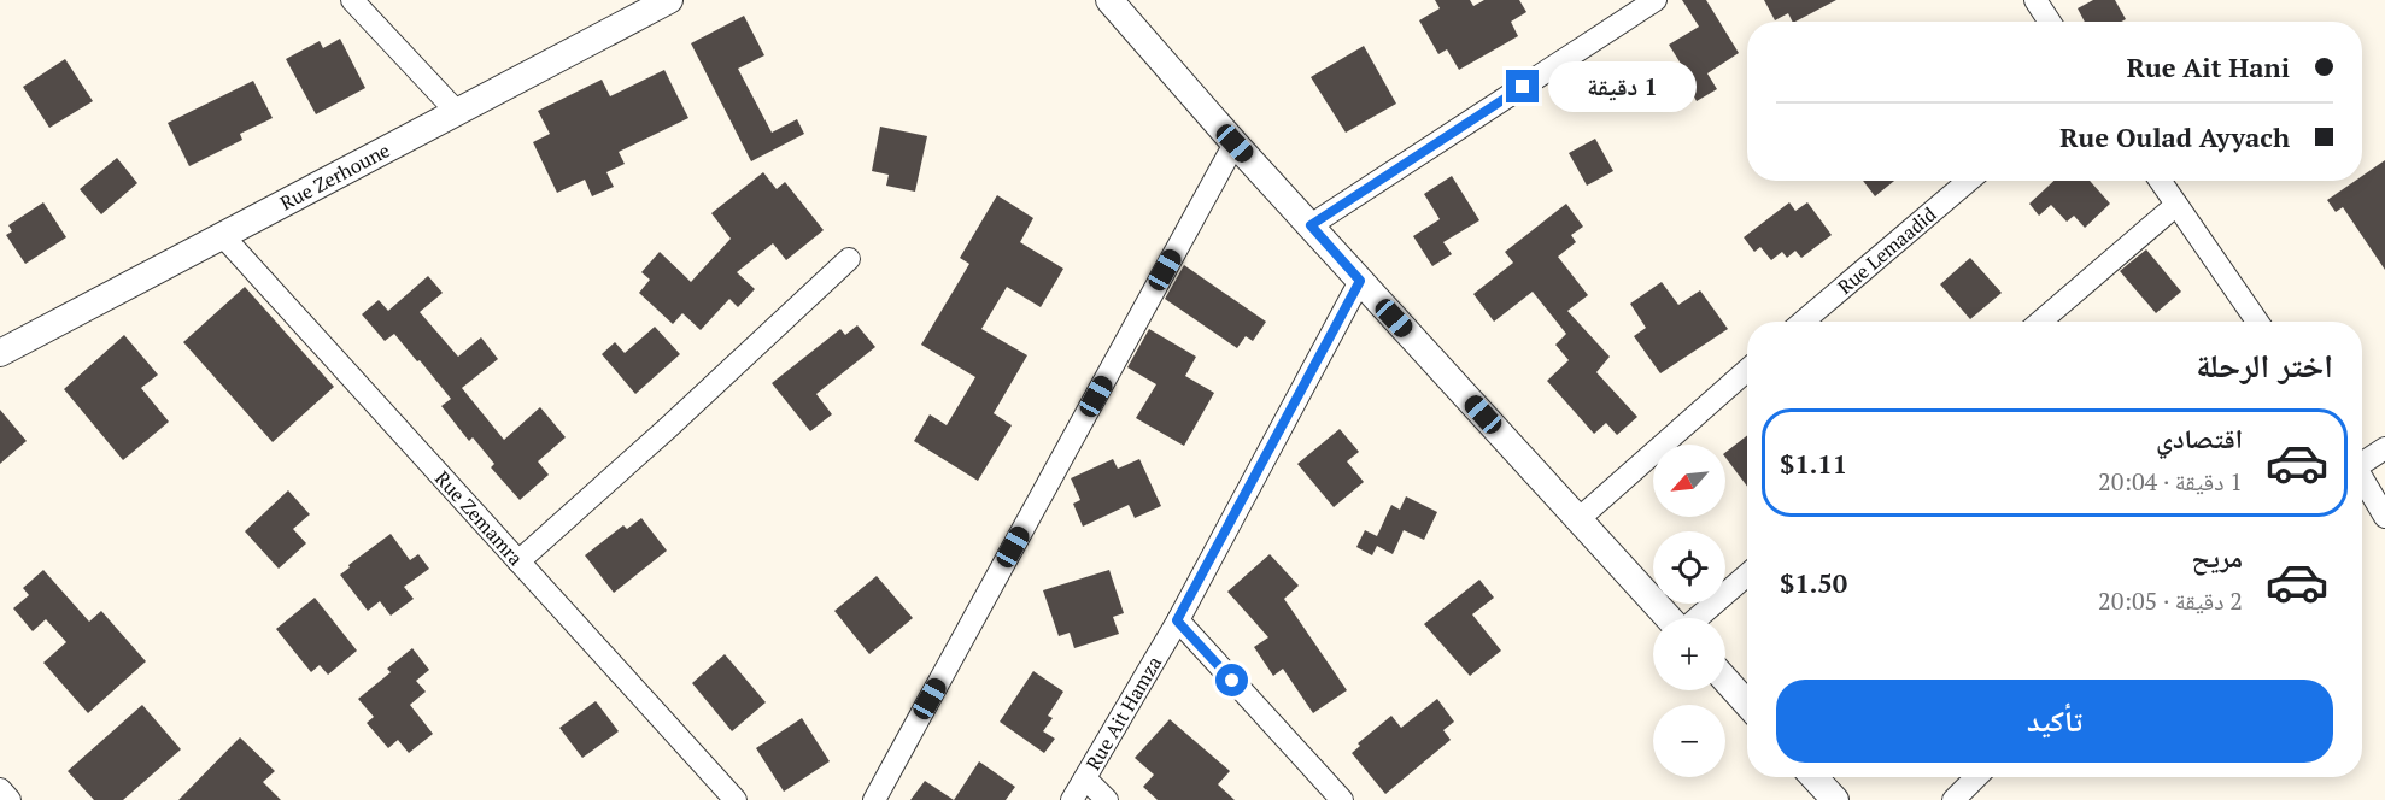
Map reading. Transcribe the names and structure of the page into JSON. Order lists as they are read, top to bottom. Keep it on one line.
{"streets":{"street":["Rue Zerhoune","Rue Lemaadid","Rue Zemamra","Rue Ait Hamza"]},"crossings":[["Rue Zerhoune","Rue Zemamra"]],"north":"bottom left","page":{"banner":["Rue Ait Hani","Rue Oulad Ayyach"],"bubble":"1 دقيقة","heading":"اختر الرحلة","list":[{"name":"اقتصادي","note":"1 دقيقة · 20:04","value":"$1.11"},{"name":"مريح","note":"2 دقيقة · 20:05","value":"$1.50"}],"map_buttons":["+","−"],"buttons":"تأكيد"}}
